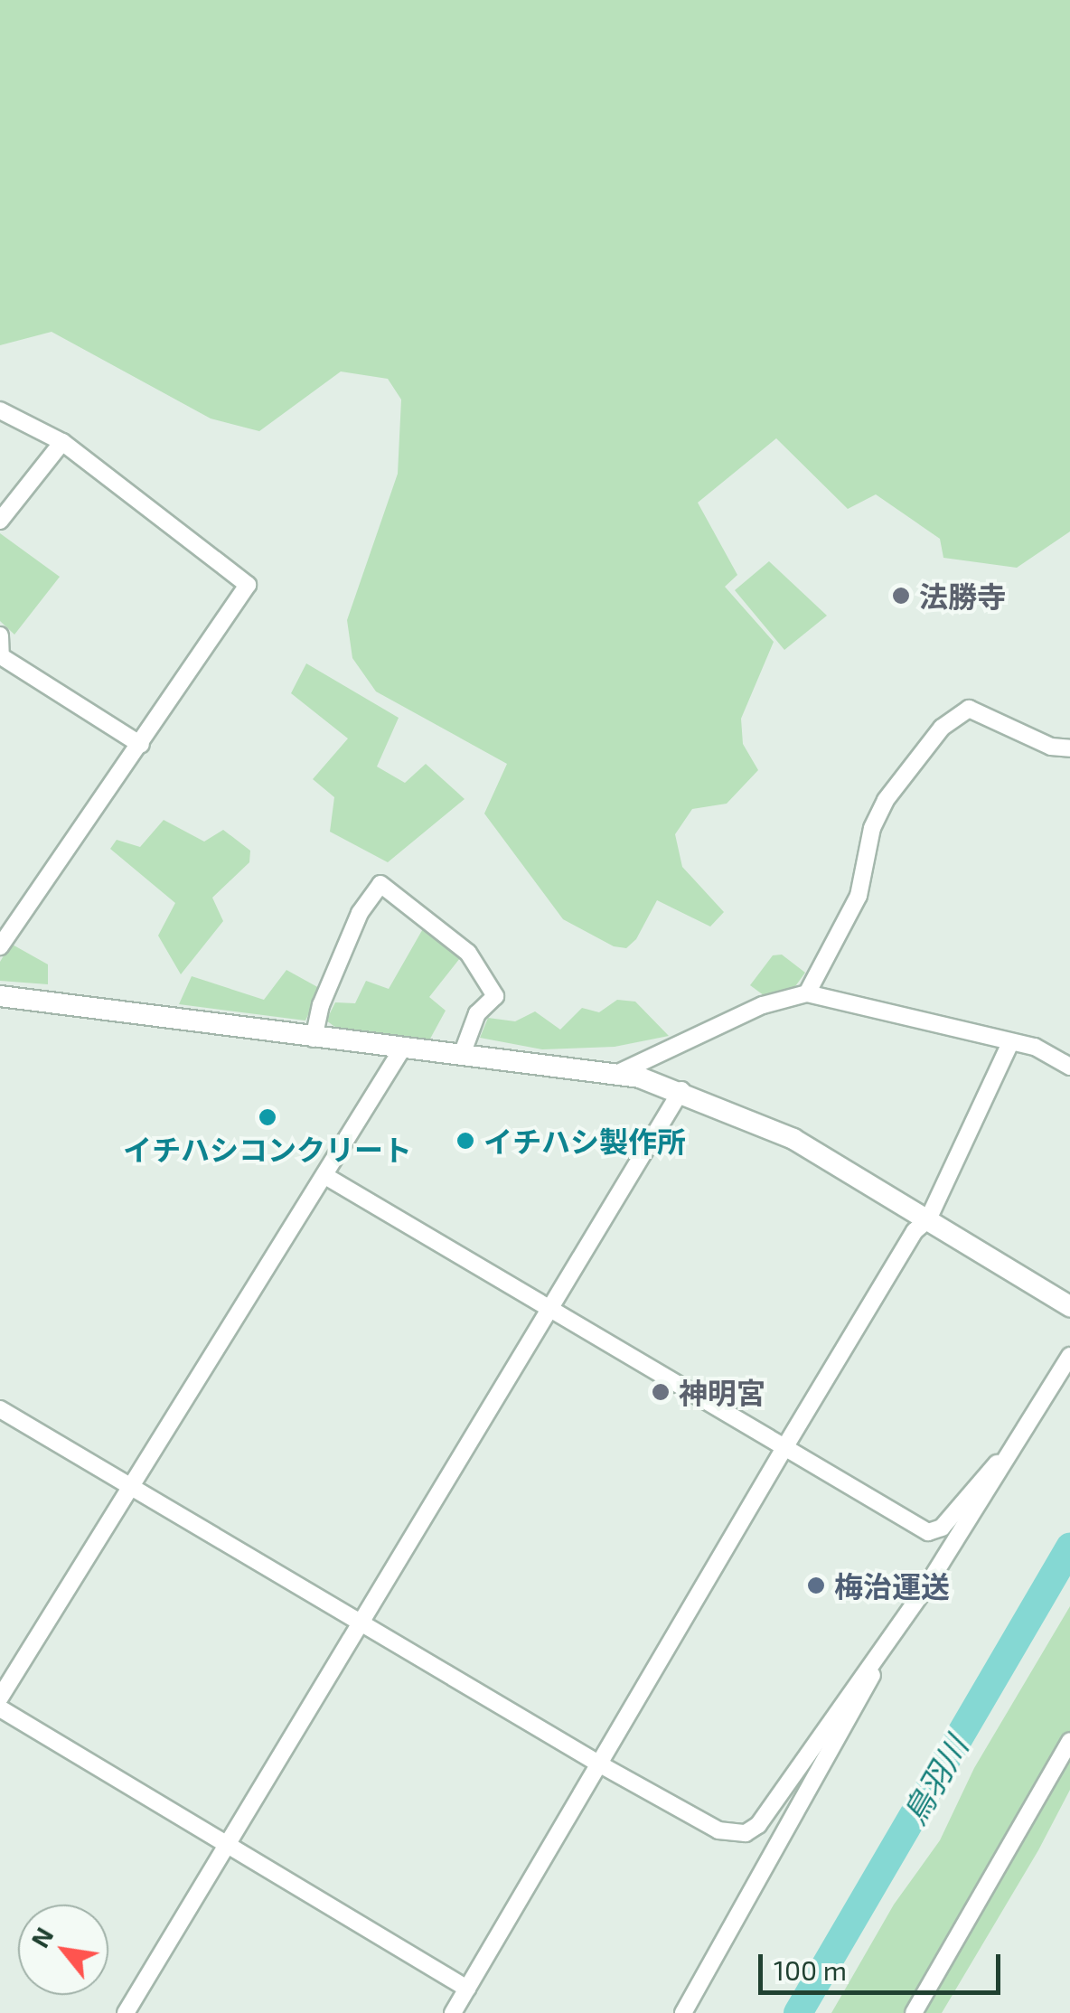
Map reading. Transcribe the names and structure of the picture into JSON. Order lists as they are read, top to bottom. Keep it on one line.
{"water":["鳥羽川"],"places":["法勝寺","イチハシコンクリート","イチハシ製作所","神明宮","梅治運送"],"scale_bar":"100 m","north":"top left"}
